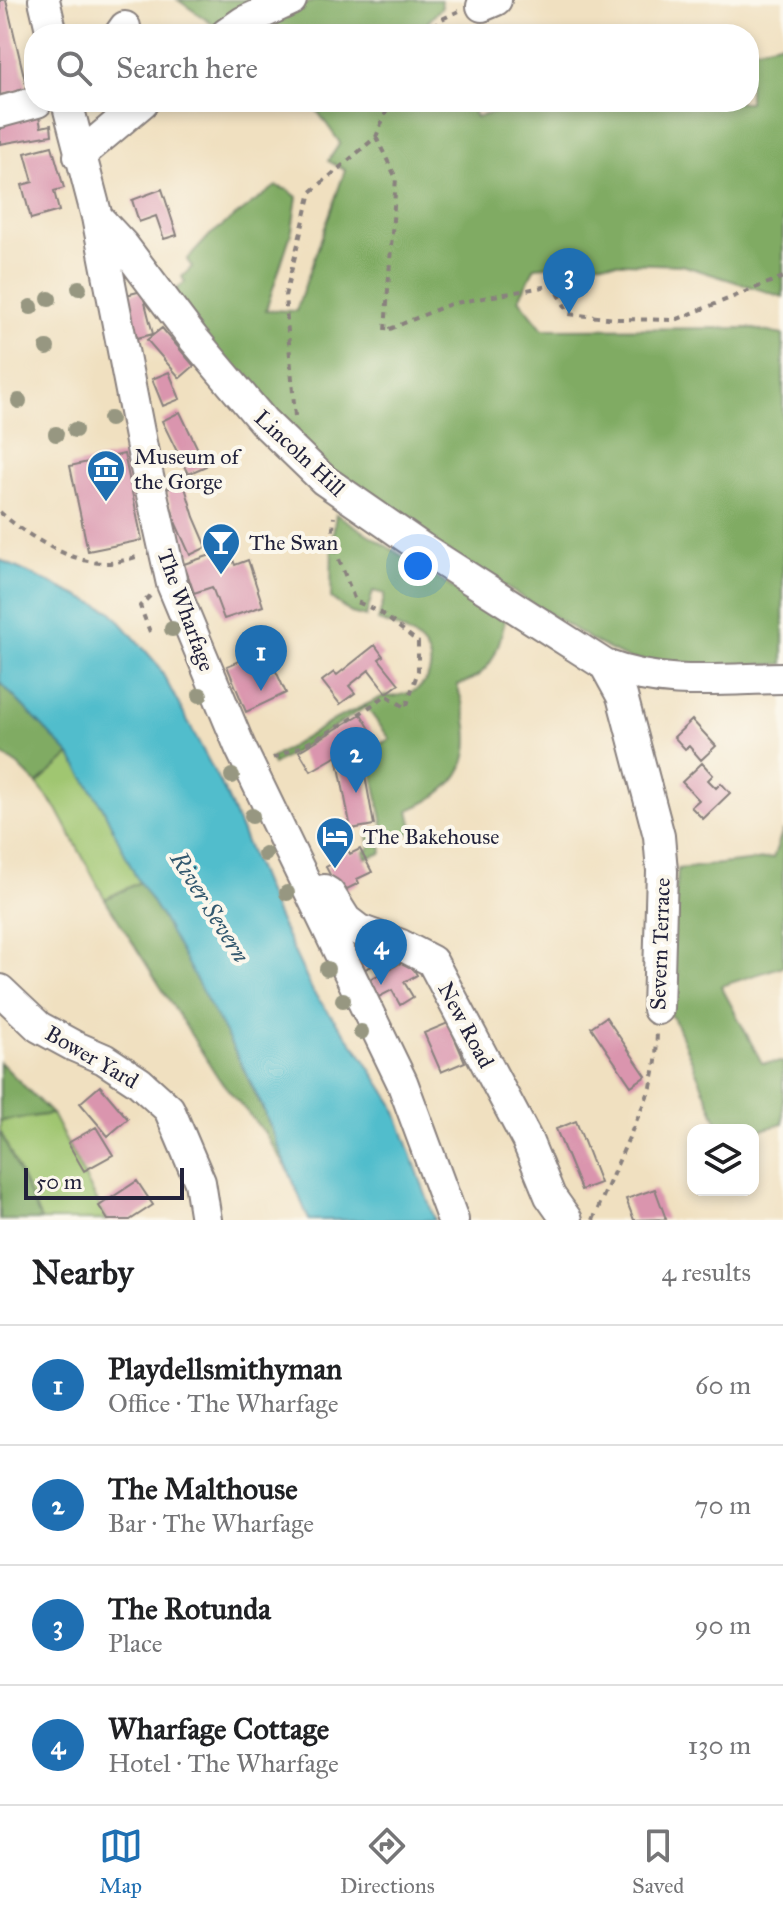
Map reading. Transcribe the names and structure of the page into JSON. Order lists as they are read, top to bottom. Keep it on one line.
{"streets":{"street":["Lincoln Hill","The Wharfage","Severn Terrace","New Road","Bower Yard"]},"crossings":[["Lincoln Hill","The Wharfage"],["Lincoln Hill","Severn Terrace"],["The Wharfage","New Road"]],"water":["River Severn"],"places":{"museum":["Museum of the Gorge"],"bar":["The Swan"],"hotel":["The Bakehouse"]},"scale_bar":"50 m","page":{"search":"Search here","pins":["3","1","2","4"],"scale":"50 m","heading":["Nearby","4 results"],"list":[{"mark":"1","name":"Playdellsmithyman","note":"Office · The Wharfage","value":"60 m"},{"mark":"2","name":"The Malthouse","note":"Bar · The Wharfage","value":"70 m"},{"mark":"3","name":"The Rotunda","note":"Place","value":"90 m"},{"mark":"4","name":"Wharfage Cottage","note":"Hotel · The Wharfage","value":"130 m"}],"nav":["Map","Directions","Saved"]}}
